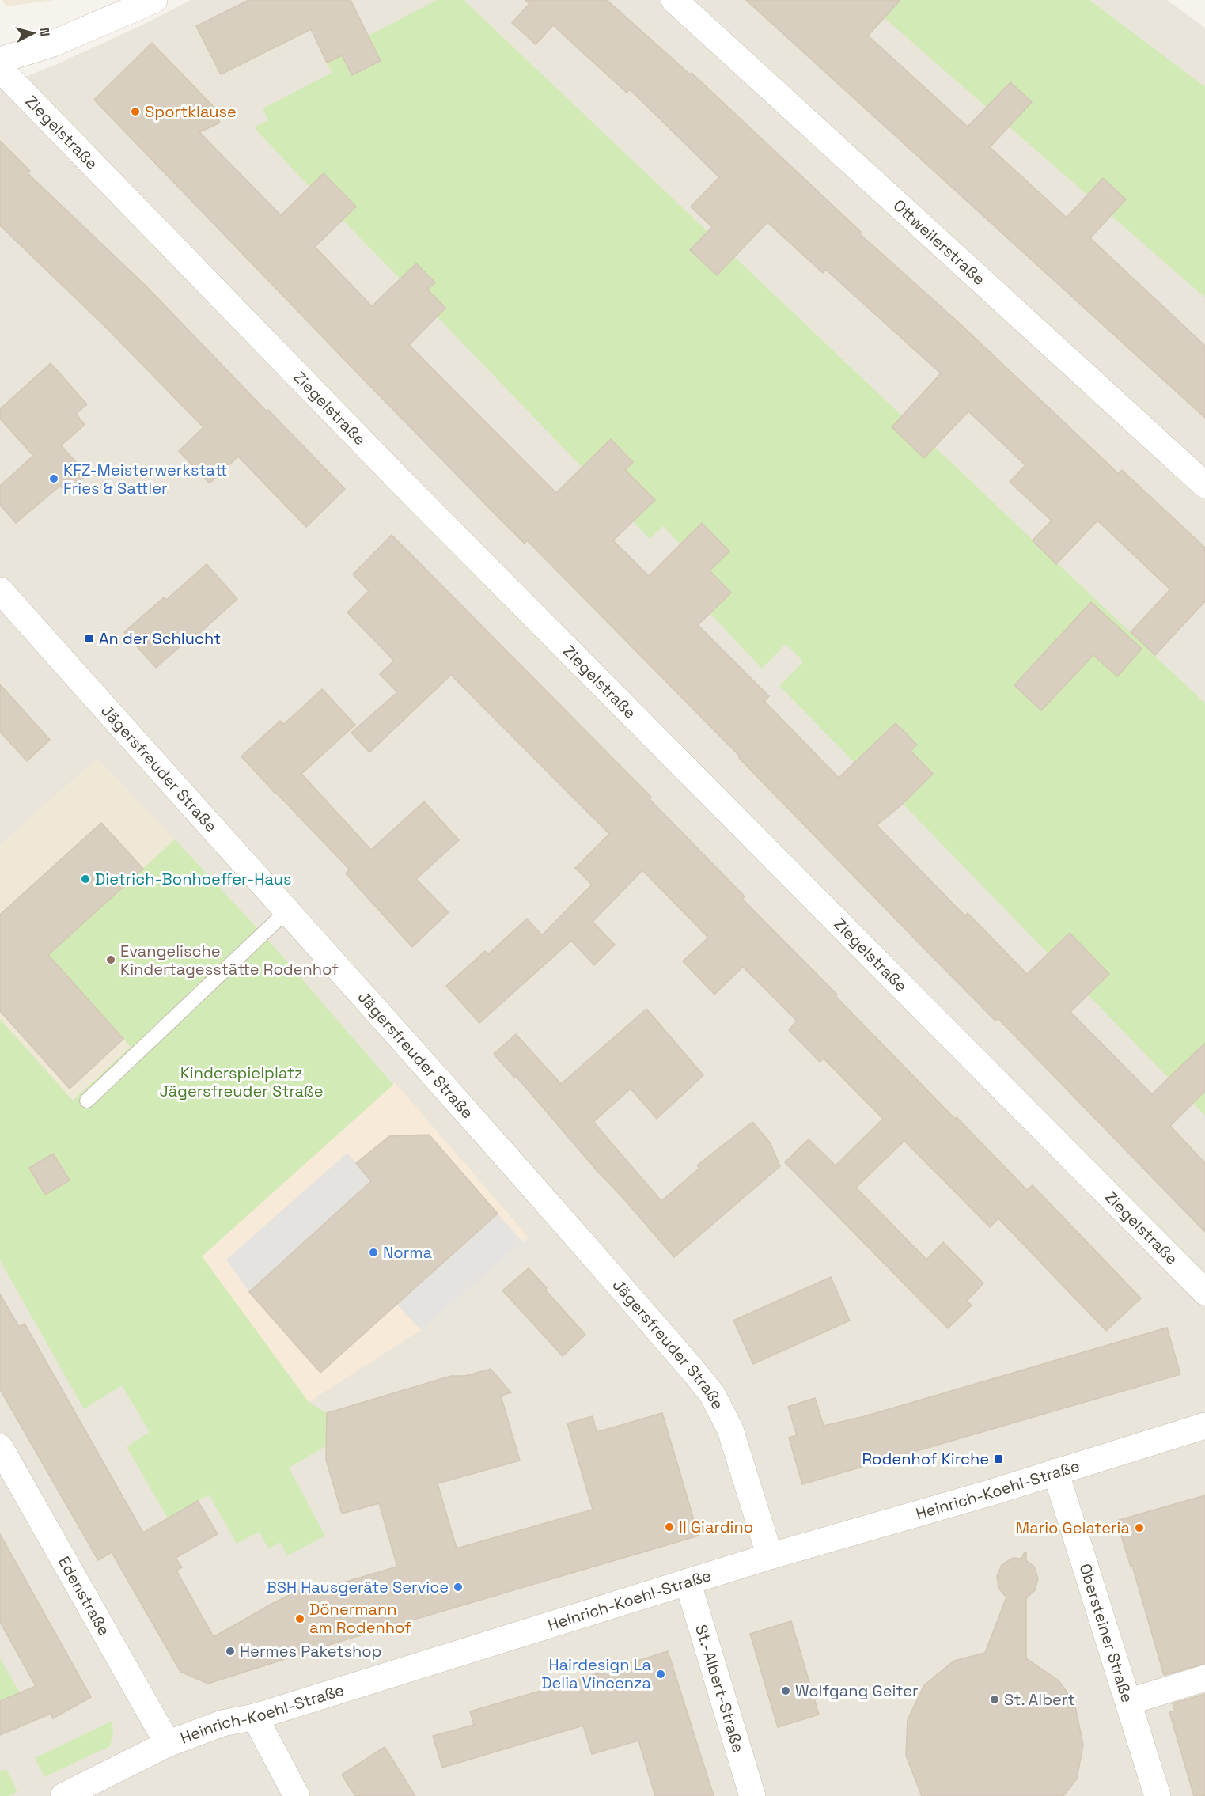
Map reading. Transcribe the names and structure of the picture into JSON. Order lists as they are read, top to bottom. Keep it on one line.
{"streets":{"street":["Ziegelstraße","Ottweilerstraße","Jägersfreuder Straße","Heinrich-Koehl-Straße","Edenstraße","Obersteiner Straße","St.-Albert-Straße"]},"crossings":[["Jägersfreuder Straße","Heinrich-Koehl-Straße"],["Heinrich-Koehl-Straße","Edenstraße"],["Heinrich-Koehl-Straße","Obersteiner Straße"],["Heinrich-Koehl-Straße","St.-Albert-Straße"]],"parks":["Kinderspielplatz Jägersfreuder Straße"],"places":{"other":["Sportklause","KFZ-Meisterwerkstatt Fries & Sattler","Dietrich-Bonhoeffer-Haus","Evangelische Kindertagesstätte Rodenhof","Norma","Il Giardino","Mario Gelateria","BSH Hausgeräte Service","Dönermann am Rodenhof","Hermes Paketshop","Hairdesign La Delia Vincenza","Wolfgang Geiter","St. Albert"],"transit":["An der Schlucht","Rodenhof Kirche"]},"north":"right"}
